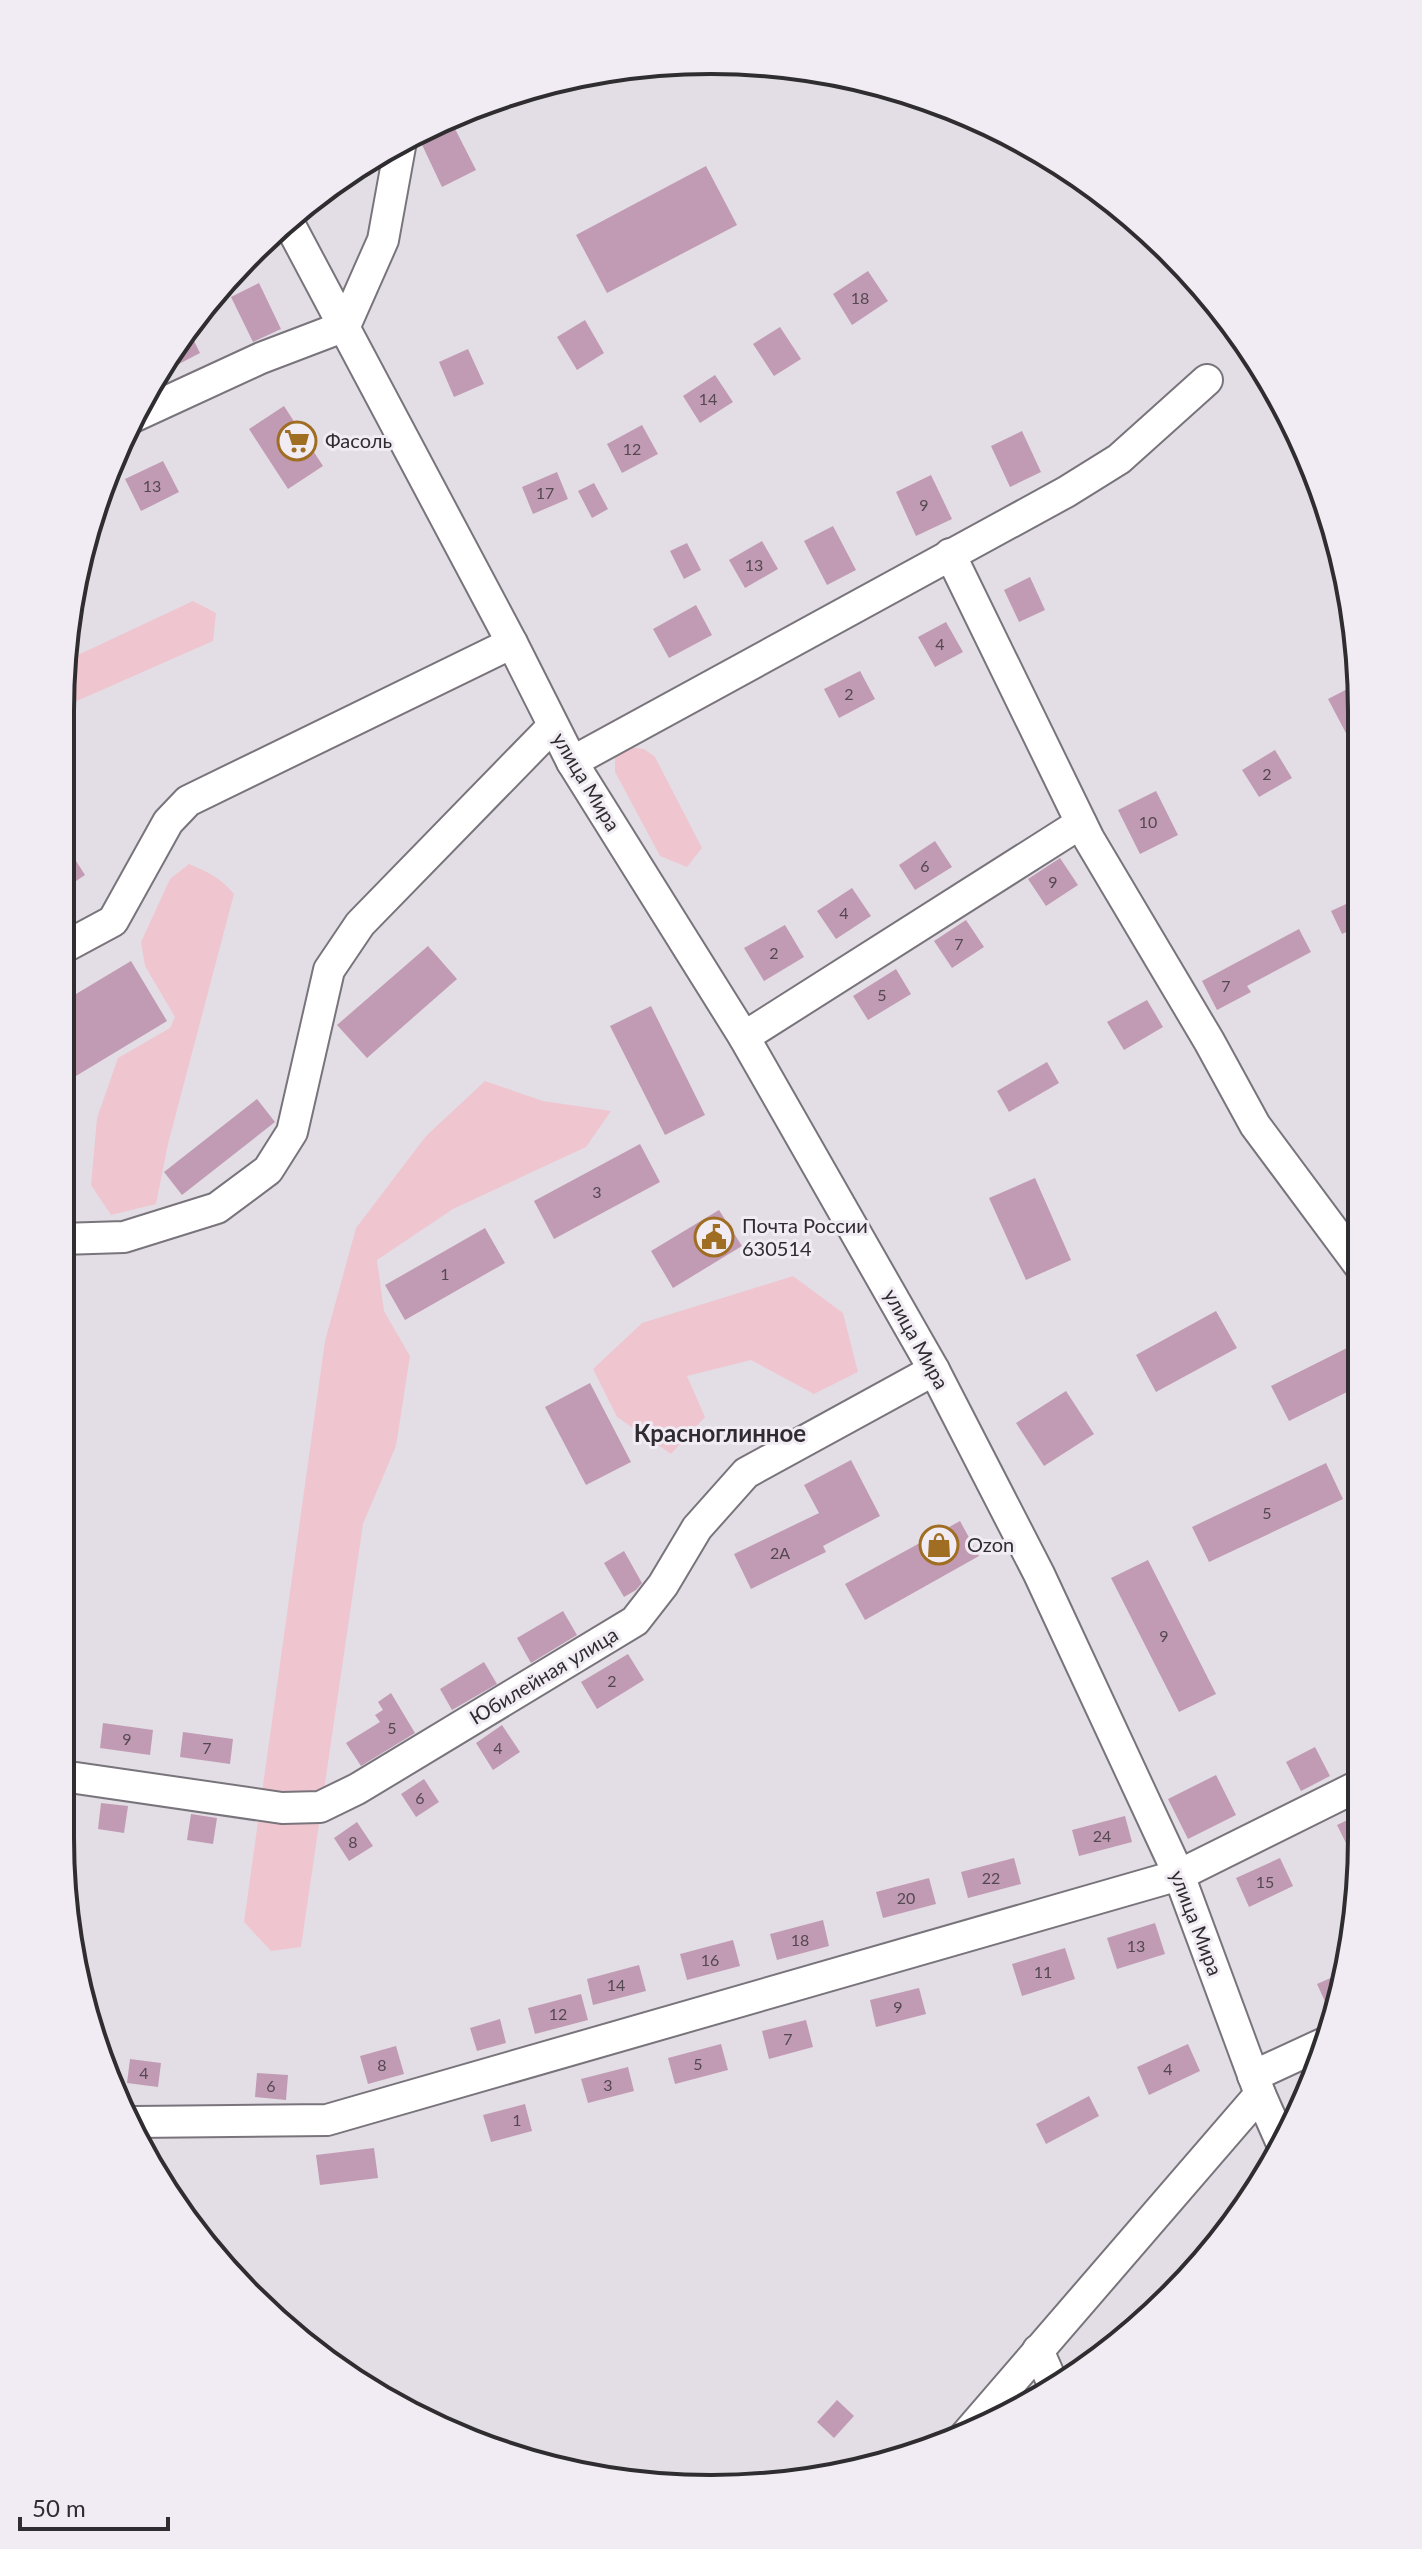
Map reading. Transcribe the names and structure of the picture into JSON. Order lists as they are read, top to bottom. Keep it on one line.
{"streets":{"street":["улица Мира","Юбилейная улица"]},"crossings":[["улица Мира","Юбилейная улица"]],"districts":["Красноглинное"],"places":{"supermarket":["Фасоль"],"public building":["Почта России 630514"],"shop":["Ozon"]},"house_numbers":["18","14","12","13","17","9","13","4","2","2","10","6","9","4","7","2","7","5","3","1","5","2А","9","2","5","9","7","4","6","24","8","22","15","20","18","13","16","11","14","9","12","7","5","8","4","4","3","6","1"],"scale_bar":"50 m"}
